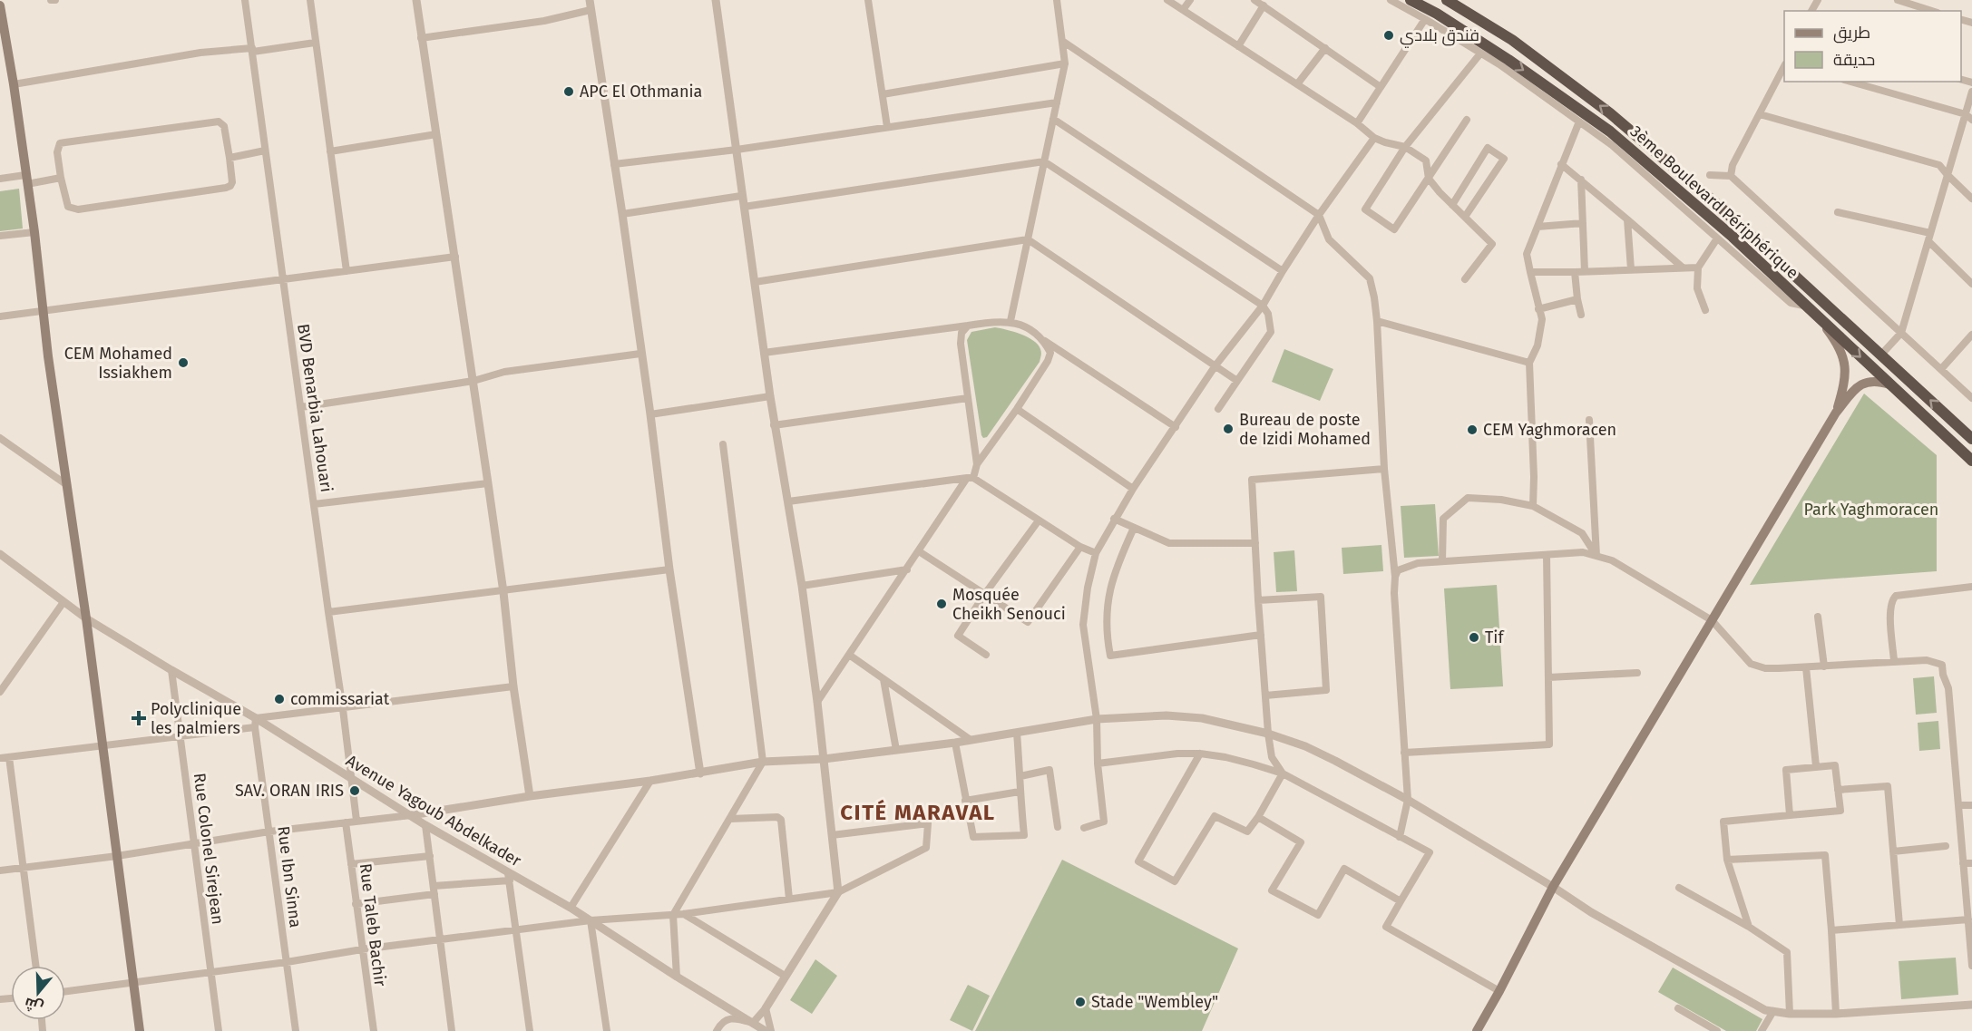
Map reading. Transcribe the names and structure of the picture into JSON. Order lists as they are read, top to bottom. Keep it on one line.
{"streets":{"highway":["3ème Boulevard Périphérique"],"street":["BVD Benarbia Lahouari","Avenue Yagoub Abdelkader","Rue Colonel Sirejean","Rue Ibn Sinna","Rue Taleb Bachir"]},"crossings":[["BVD Benarbia Lahouari","Avenue Yagoub Abdelkader"],["Avenue Yagoub Abdelkader","Rue Colonel Sirejean"],["Avenue Yagoub Abdelkader","Rue Ibn Sinna"]],"districts":["CITÉ MARAVAL"],"parks":["Park Yaghmoracen"],"places":{"other":["فندق بلادي","APC El Othmania","CEM Mohamed Issiakhem","Bureau de poste de Izidi Mohamed","CEM Yaghmoracen","Mosquée Cheikh Senouci","Tif","commissariat","SAV. ORAN IRIS","Stade \"Wembley\""],"health":["Polyclinique les palmiers"]},"legend":["طريق","حديقة"],"north":"bottom"}
